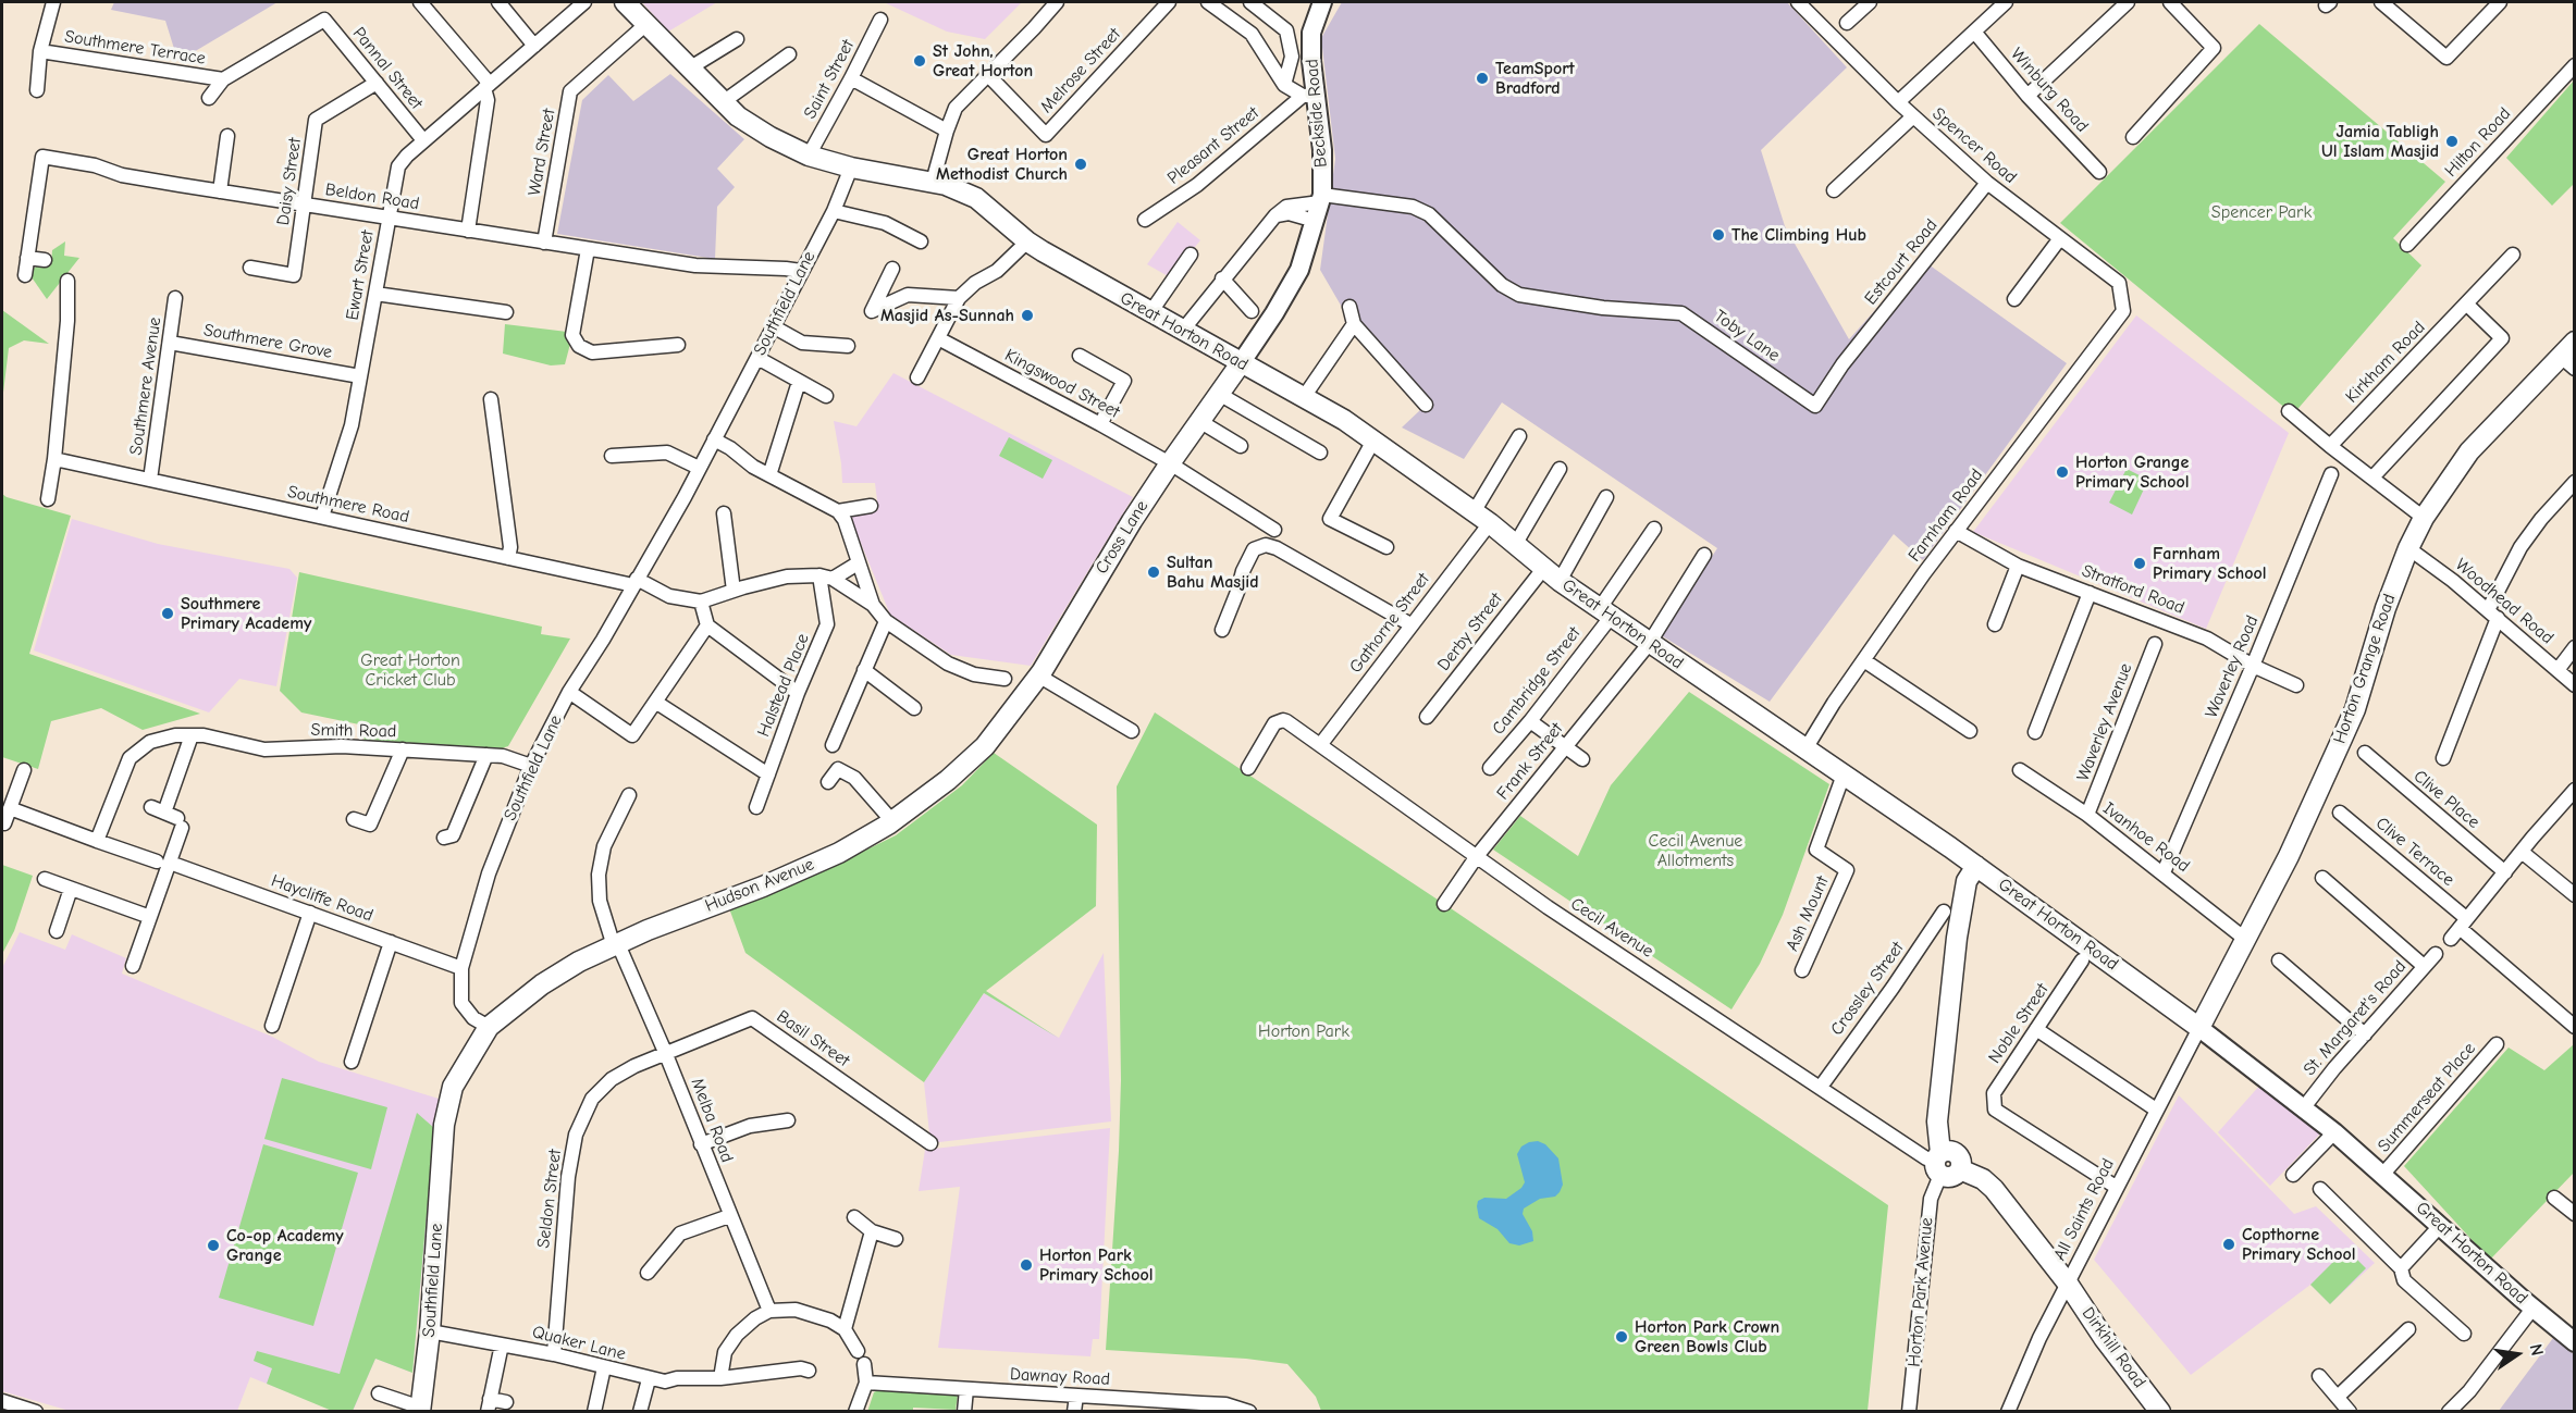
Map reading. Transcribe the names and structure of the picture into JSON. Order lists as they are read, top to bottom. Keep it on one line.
{"streets":{"main road":["Southfield Lane","Great Horton Road","Cross Lane","Horton Grange Road","Hudson Avenue","Horton Park Avenue","Dirkhill Road"],"street":["Southmere Terrace","Pannal Street","Melrose Street","Saint Street","Winburg Road","Beckside Road","Hilton Road","Pleasant Street","Spencer Road","Ward Street","Daisy Street","Beldon Road","Estcourt Road","Ewart Street","Toby Lane","Southmere Grove","Kirkham Road","Kingswood Street","Southmere Avenue","Southmere Road","Farnham Road","Stratford Road","Woodhead Road","Gathorne Street","Derby Street","Waverley Road","Cambridge Street","Halstead Place","Waverley Avenue","Smith Road","Frank Street","Clive Place","Ivanhoe Road","Clive Terrace","Haycliffe Road","Ash Mount","Cecil Avenue","Crossley Street","St. Margaret's Road","Noble Street","Basil Street","Summerseat Place","Melba Road","Seldon Street","All Saints Road","Quaker Lane","Dawnay Road"]},"crossings":[["Southmere Terrace","Pannal Street"],["Pannal Street","Daisy Street"],["Pannal Street","Ewart Street"],["Saint Street","Great Horton Road"],["Beckside Road","Pleasant Street"],["Beckside Road","Great Horton Road"],["Beckside Road","Toby Lane"],["Beckside Road","Cross Lane"],["Spencer Road","Estcourt Road"],["Spencer Road","Farnham Road"],["Ward Street","Beldon Road"],["Ward Street","Great Horton Road"],["Daisy Street","Beldon Road"],["Beldon Road","Ewart Street"],["Beldon Road","Southfield Lane"],["Estcourt Road","Toby Lane"],["Ewart Street","Southmere Grove"],["Ewart Street","Southmere Road"],["Southfield Lane","Great Horton Road"],["Southfield Lane","Southmere Road"],["Southfield Lane","Smith Road"],["Southfield Lane","Hudson Avenue"],["Southfield Lane","Haycliffe Road"],["Southfield Lane","Quaker Lane"],["Great Horton Road","Farnham Road"],["Great Horton Road","Cross Lane"],["Great Horton Road","Gathorne Street"],["Great Horton Road","Derby Street"],["Great Horton Road","Horton Grange Road"],["Great Horton Road","Cambridge Street"],["Great Horton Road","Frank Street"],["Great Horton Road","Ash Mount"],["Great Horton Road","St. Margaret's Road"],["Great Horton Road","Summerseat Place"],["Great Horton Road","All Saints Road"],["Great Horton Road","Horton Park Avenue"],["Southmere Grove","Southmere Avenue"],["Kingswood Street","Cross Lane"],["Southmere Avenue","Southmere Road"],["Farnham Road","Stratford Road"],["Cross Lane","Hudson Avenue"],["Stratford Road","Waverley Road"],["Woodhead Road","Horton Grange Road"],["Gathorne Street","Cecil Avenue"],["Waverley Road","Ivanhoe Road"],["Horton Grange Road","Ivanhoe Road"],["Horton Grange Road","All Saints Road"],["Waverley Avenue","Ivanhoe Road"],["Smith Road","Haycliffe Road"],["Frank Street","Cecil Avenue"],["Hudson Avenue","Melba Road"],["Cecil Avenue","Crossley Street"],["Cecil Avenue","Horton Park Avenue"],["Cecil Avenue","Dirkhill Road"],["Noble Street","All Saints Road"],["Basil Street","Melba Road"],["Basil Street","Seldon Street"],["Melba Road","Seldon Street"],["Seldon Street","Quaker Lane"],["All Saints Road","Dirkhill Road"],["Horton Park Avenue","Dirkhill Road"]],"parks":["Spencer Park","Great Horton Cricket Club","Cecil Avenue Allotments","Horton Park"],"places":["St John, Great Horton","TeamSport Bradford","Jamia Tabligh Ul Islam Masjid","Great Horton Methodist Church","The Climbing Hub","Masjid As-Sunnah","Horton Grange Primary School","Farnham Primary School","Sultan Bahu Masjid","Southmere Primary Academy","Copthorne Primary School","Co-op Academy Grange","Horton Park Primary School","Horton Park Crown Green Bowls Club"],"north":"right"}
